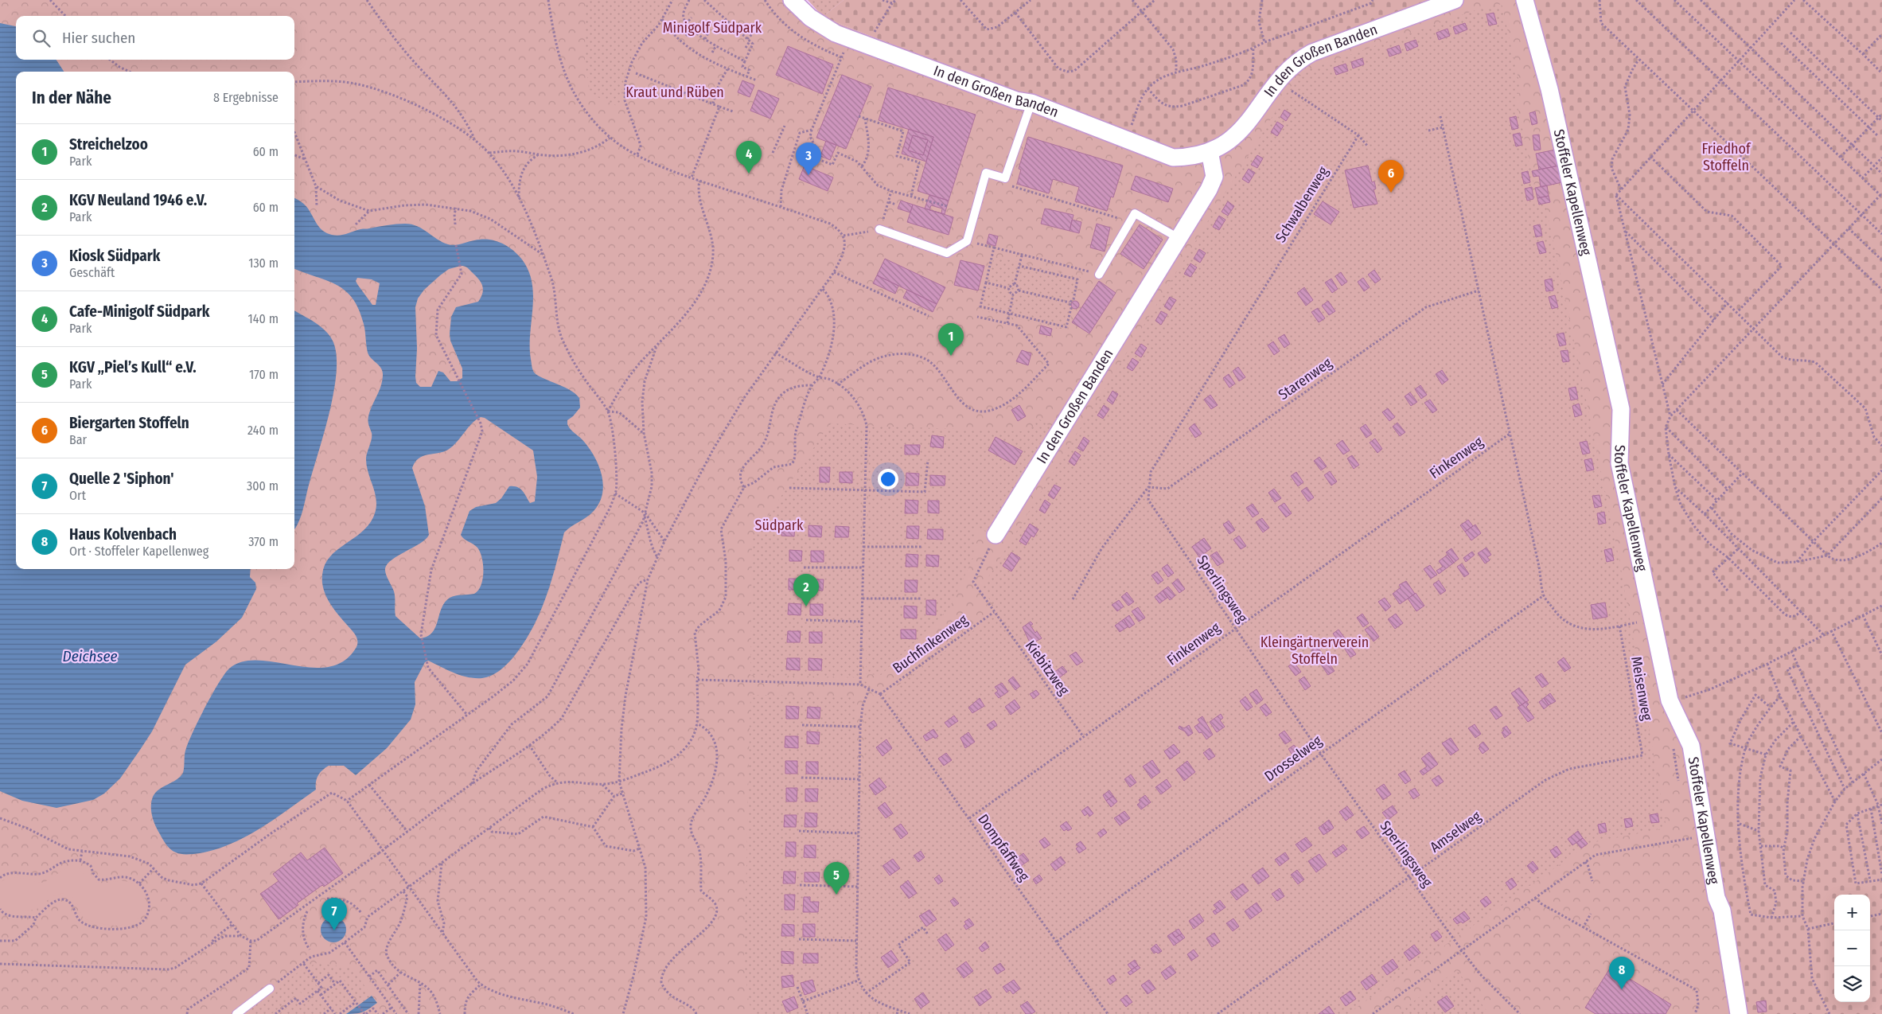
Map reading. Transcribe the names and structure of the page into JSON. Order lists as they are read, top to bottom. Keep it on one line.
{"streets":{"street":["In den Großen Banden","Stoffeler Kapellenweg"],"path":["Schwalbenweg","Starenweg","Finkenweg","Sperlingsweg","Buchfinkenweg","Kiebitzweg","Meisenweg","Drosselweg","Amselweg","Dompfaffweg"]},"crossings":[["In den Großen Banden","Kiebitzweg"],["Schwalbenweg","Sperlingsweg"],["Starenweg","Sperlingsweg"],["Finkenweg","Sperlingsweg"],["Finkenweg","Kiebitzweg"],["Finkenweg","Dompfaffweg"],["Sperlingsweg","Drosselweg"],["Sperlingsweg","Amselweg"],["Buchfinkenweg","Kiebitzweg"],["Buchfinkenweg","Dompfaffweg"],["Meisenweg","Amselweg"],["Drosselweg","Dompfaffweg"]],"water":["Deichsee"],"parks":["Minigolf Südpark","Kraut und Rüben","Friedhof Stoffeln","Südpark","Kleingärtnerverein Stoffeln"],"page":{"search":"Hier suchen","heading":["In der Nähe","8 Ergebnisse"],"list":[{"mark":"1","name":"Streichelzoo","note":"Park","value":"60 m"},{"mark":"2","name":"KGV Neuland 1946 e.V.","note":"Park","value":"60 m"},{"mark":"3","name":"Kiosk Südpark","note":"Geschäft","value":"130 m"},{"mark":"4","name":"Cafe-Minigolf Südpark","note":"Park","value":"140 m"},{"mark":"5","name":"KGV „Piel’s Kull“ e.V.","note":"Park","value":"170 m"},{"mark":"6","name":"Biergarten Stoffeln","note":"Bar","value":"240 m"},{"mark":"7","name":"Quelle 2 'Siphon'","note":"Ort","value":"300 m"},{"mark":"8","name":"Haus Kolvenbach","note":"Ort · Stoffeler Kapellenweg","value":"370 m"}],"pins":["4","3","6","1","2","5","7","8"],"map_buttons":["+","−"]}}
